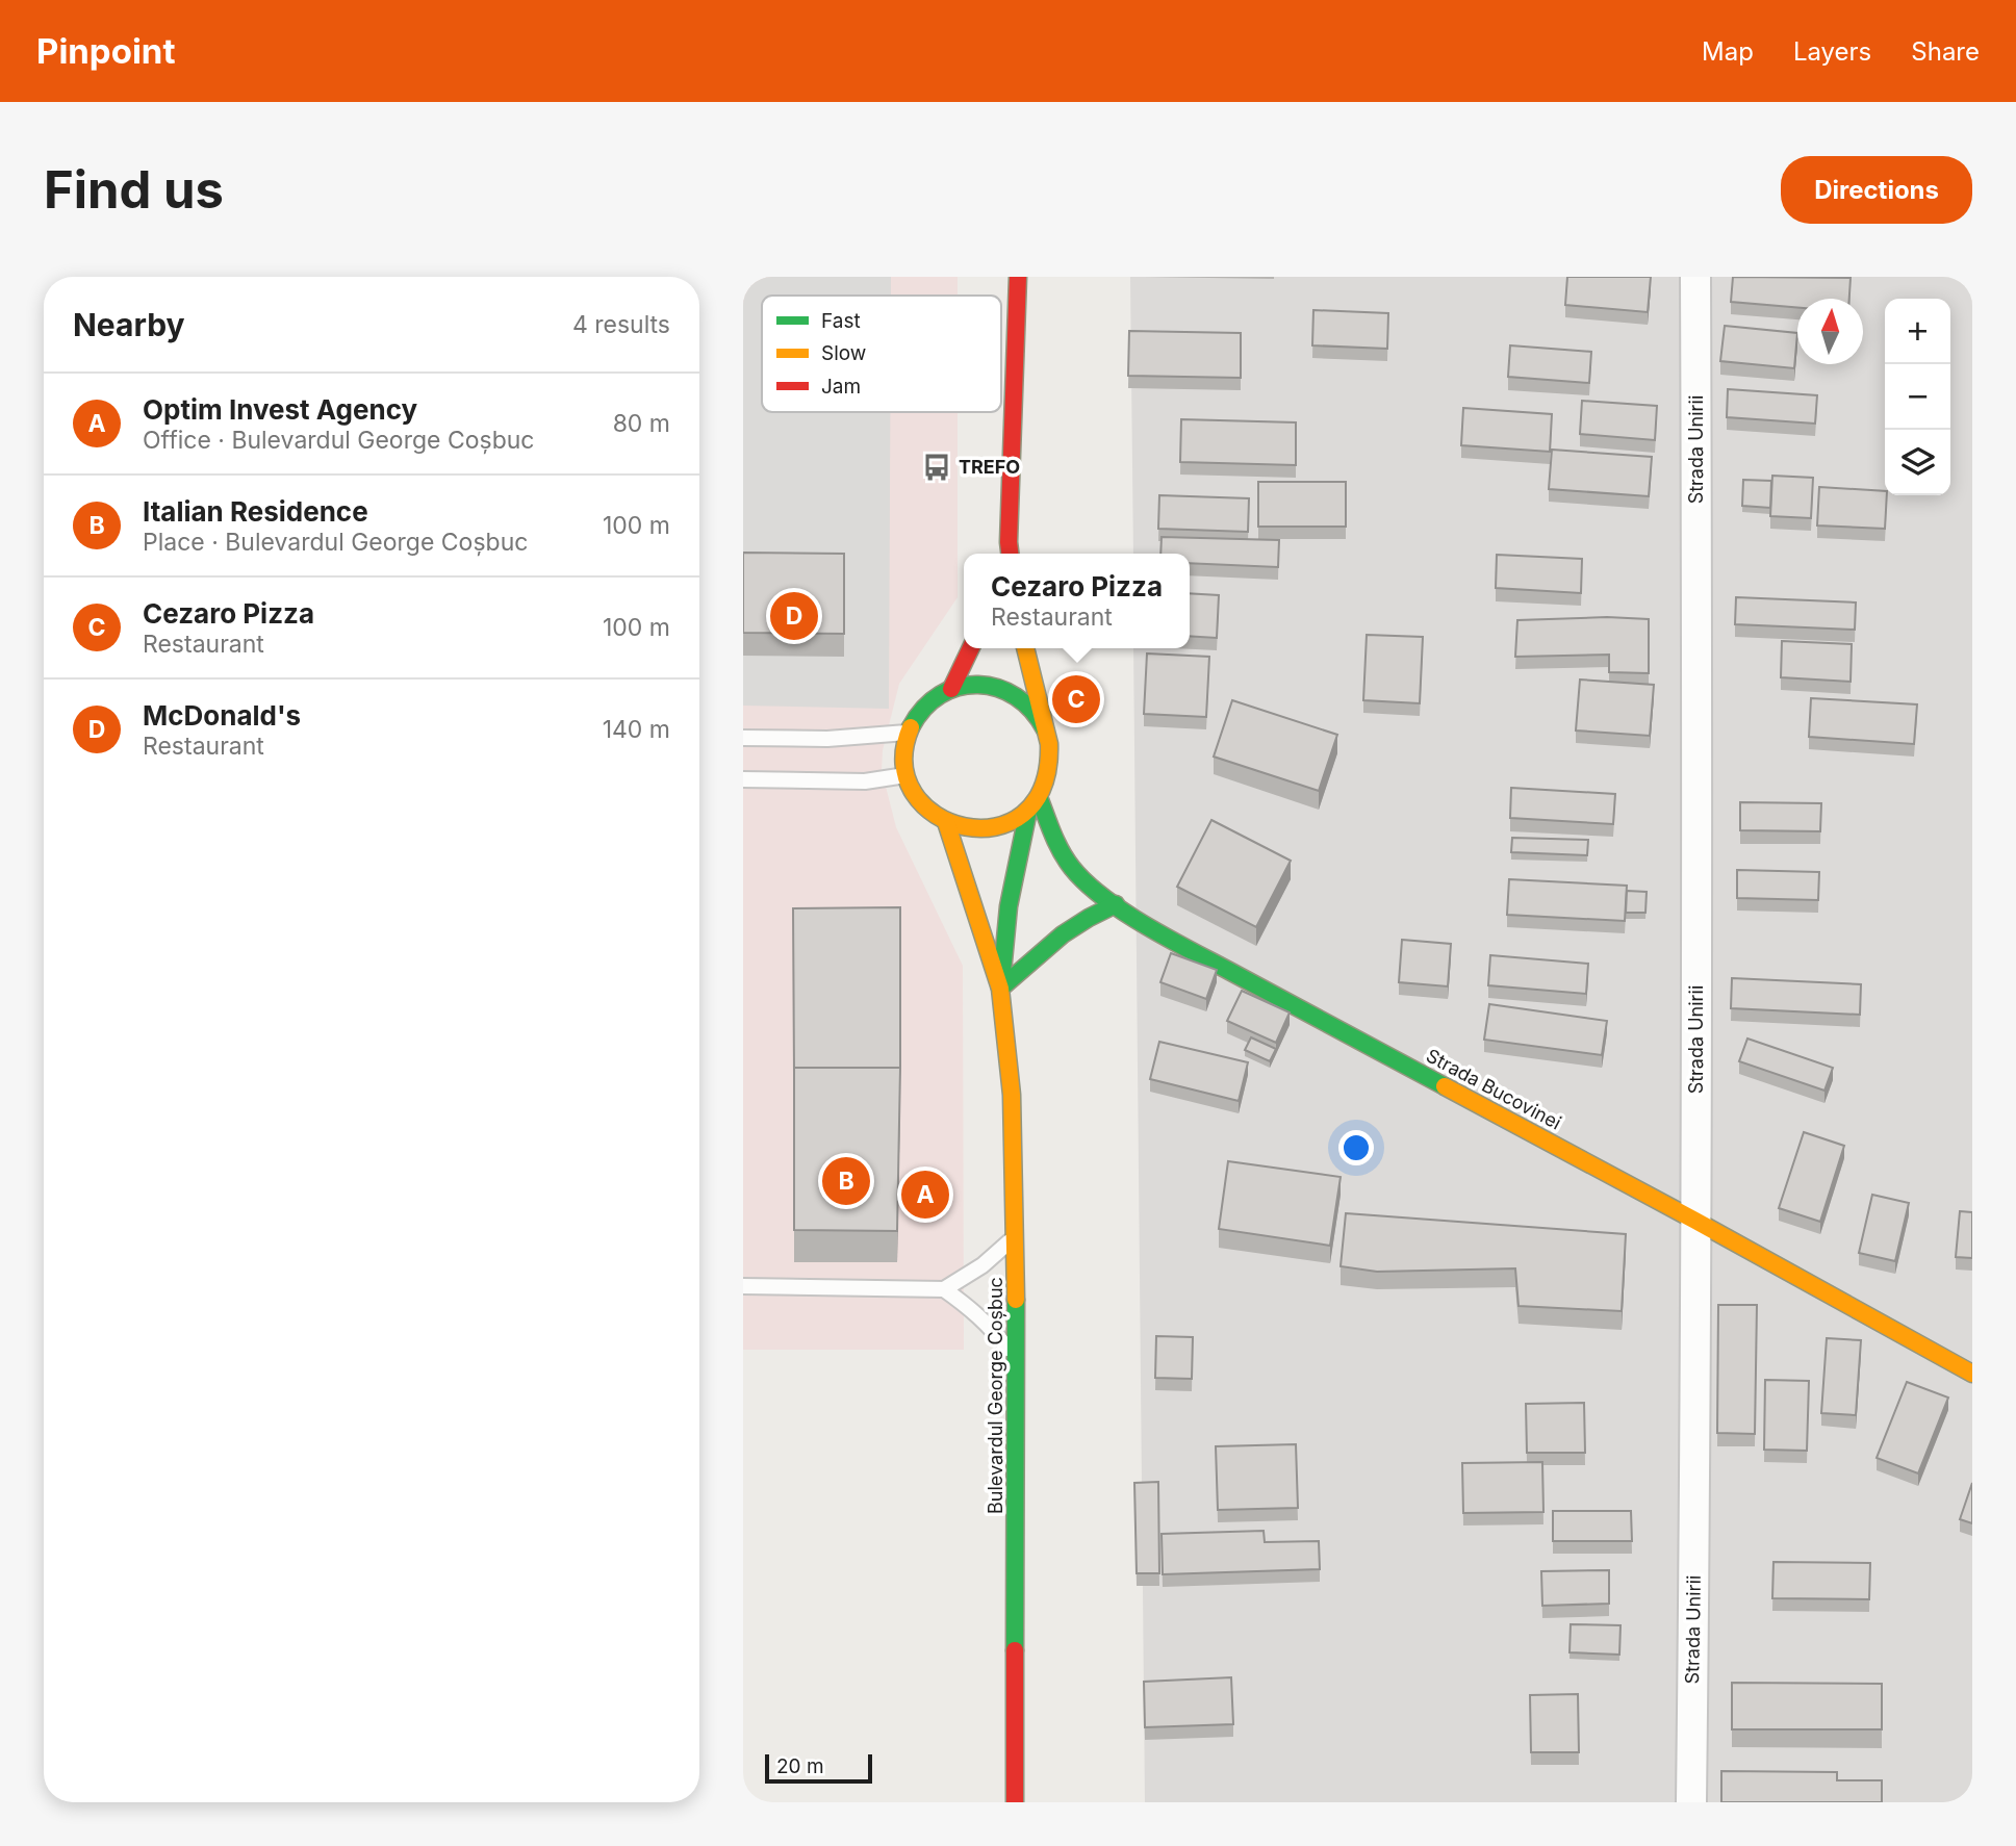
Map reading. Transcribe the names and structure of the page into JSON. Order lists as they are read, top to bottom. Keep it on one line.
{"streets":{"main road":["Strada Bucovinei","Bulevardul George Coșbuc"],"street":["Strada Unirii"]},"crossings":[["Strada Unirii","Strada Bucovinei"],["Strada Bucovinei","Bulevardul George Coșbuc"]],"places":{"bus stop":["TREFO"]},"legend":["Fast","Slow","Jam"],"scale_bar":"20 m","north":"top","page":{"header":"Pinpoint","nav":["Map","Layers","Share"],"buttons":"Directions","title":"Find us","heading":["Nearby","4 results"],"map_buttons":["+","−"],"list":[{"mark":"A","name":"Optim Invest Agency","note":"Office · Bulevardul George Coșbuc","value":"80 m"},{"mark":"B","name":"Italian Residence","note":"Place · Bulevardul George Coșbuc","value":"100 m"},{"mark":"C","name":"Cezaro Pizza","note":"Restaurant","value":"100 m"},{"mark":"D","name":"McDonald's","note":"Restaurant","value":"140 m"}],"popup":["Cezaro Pizza","Restaurant"],"pins":["D","C","B","A"],"scale":"20 m"}}
